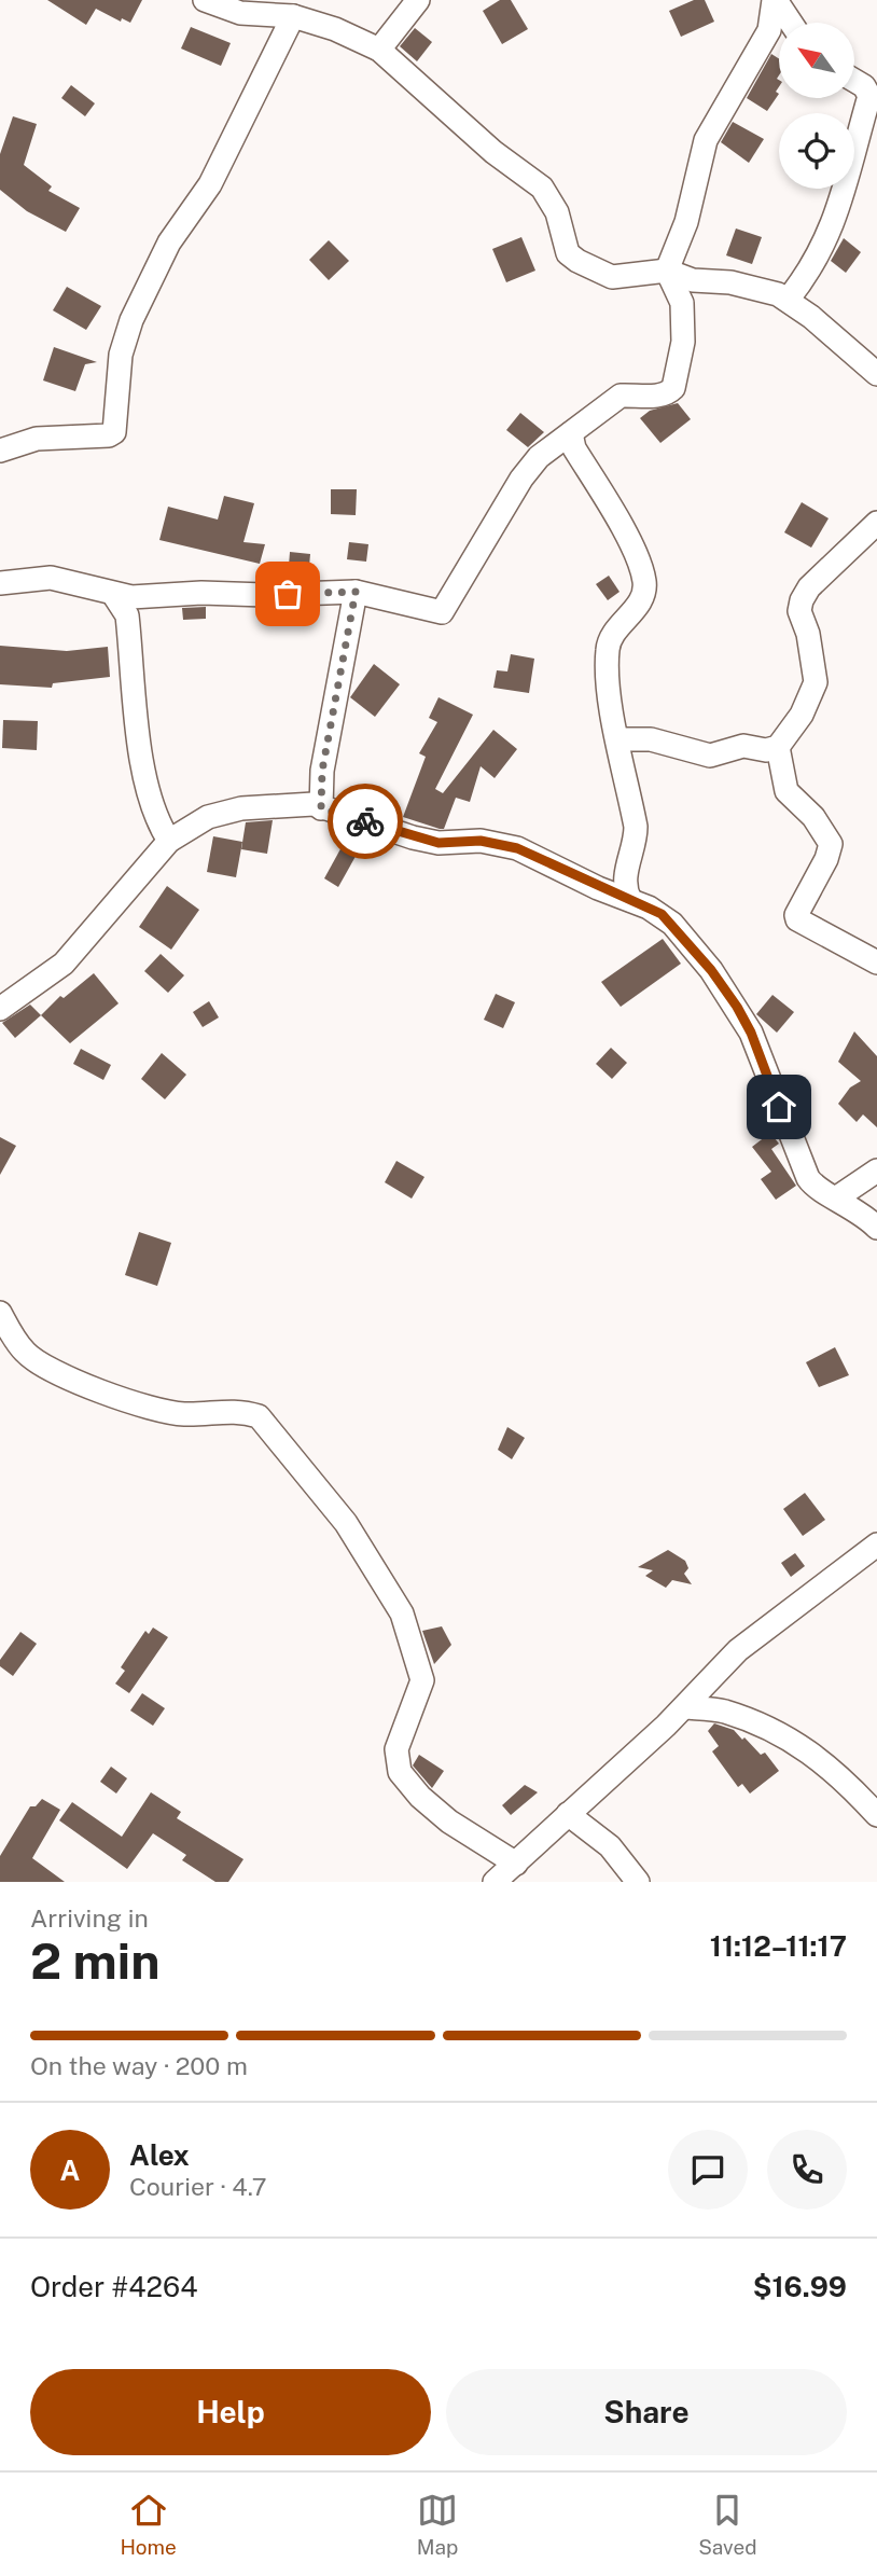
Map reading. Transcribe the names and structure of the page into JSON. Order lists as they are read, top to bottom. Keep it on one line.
{"north":"top left","page":{"heading":["2 min","Arriving in","11:12–11:17"],"panel":["Alex","Courier · 4.7","Order #4264","$16.99"],"bar":"On the way · 200 m","round":"A","buttons":["Help","Share"],"tabs":["Home","Map","Saved"]}}
